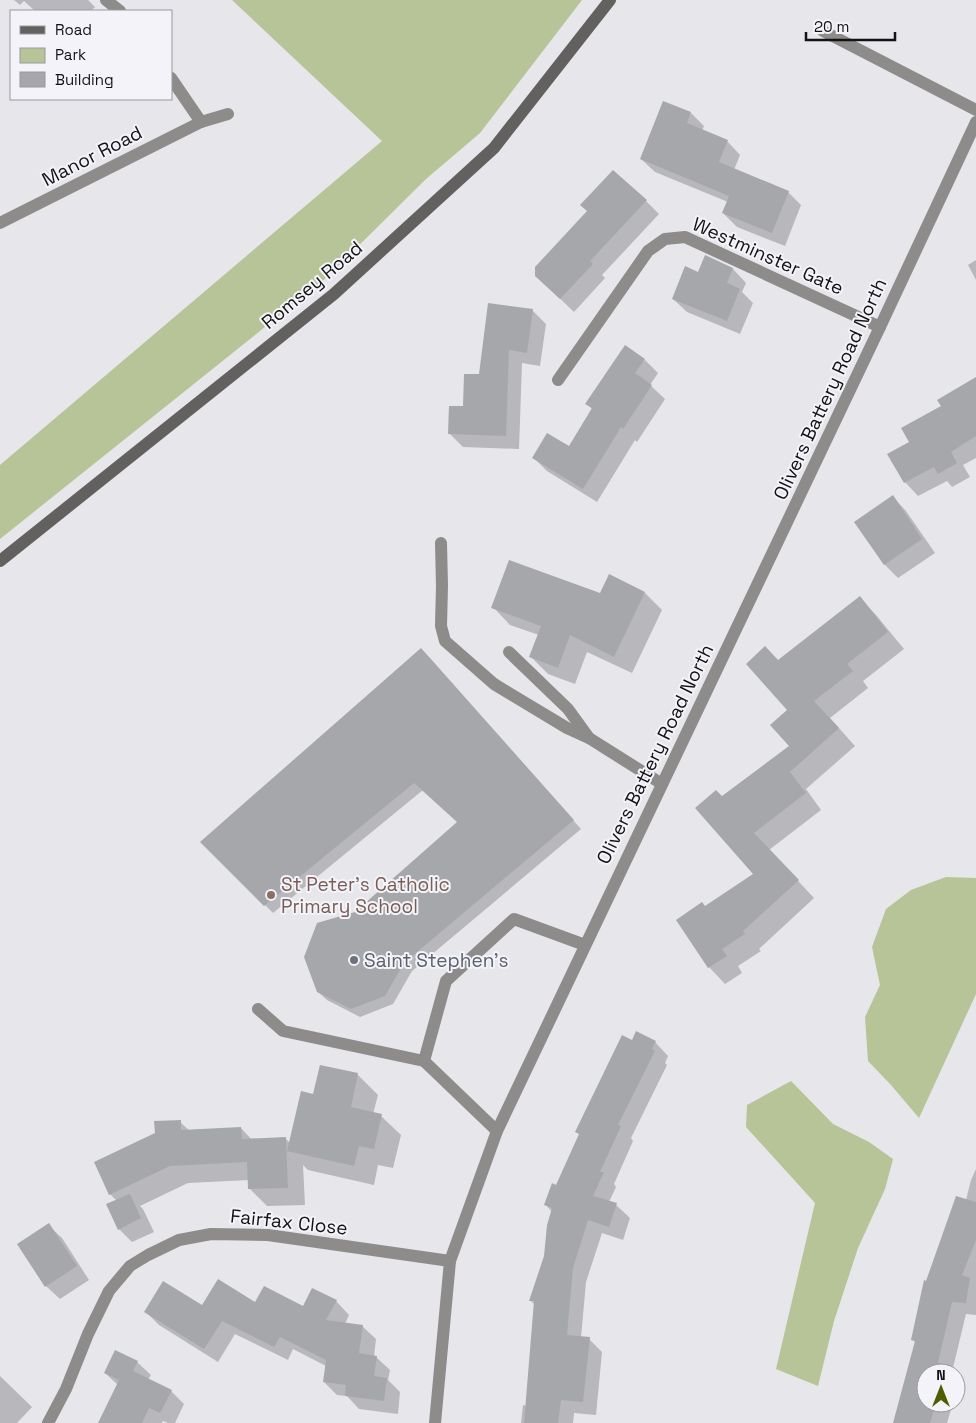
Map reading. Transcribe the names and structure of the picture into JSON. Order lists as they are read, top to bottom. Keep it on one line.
{"streets":{"main road":["Romsey Road"],"street":["Manor Road","Westminster Gate","Olivers Battery Road North","Fairfax Close"]},"crossings":[["Westminster Gate","Olivers Battery Road North"],["Olivers Battery Road North","Fairfax Close"]],"places":["St Peter's Catholic Primary School","Saint Stephen's"],"legend":["Road","Park","Building"],"scale_bar":"20 m","north":"top"}
